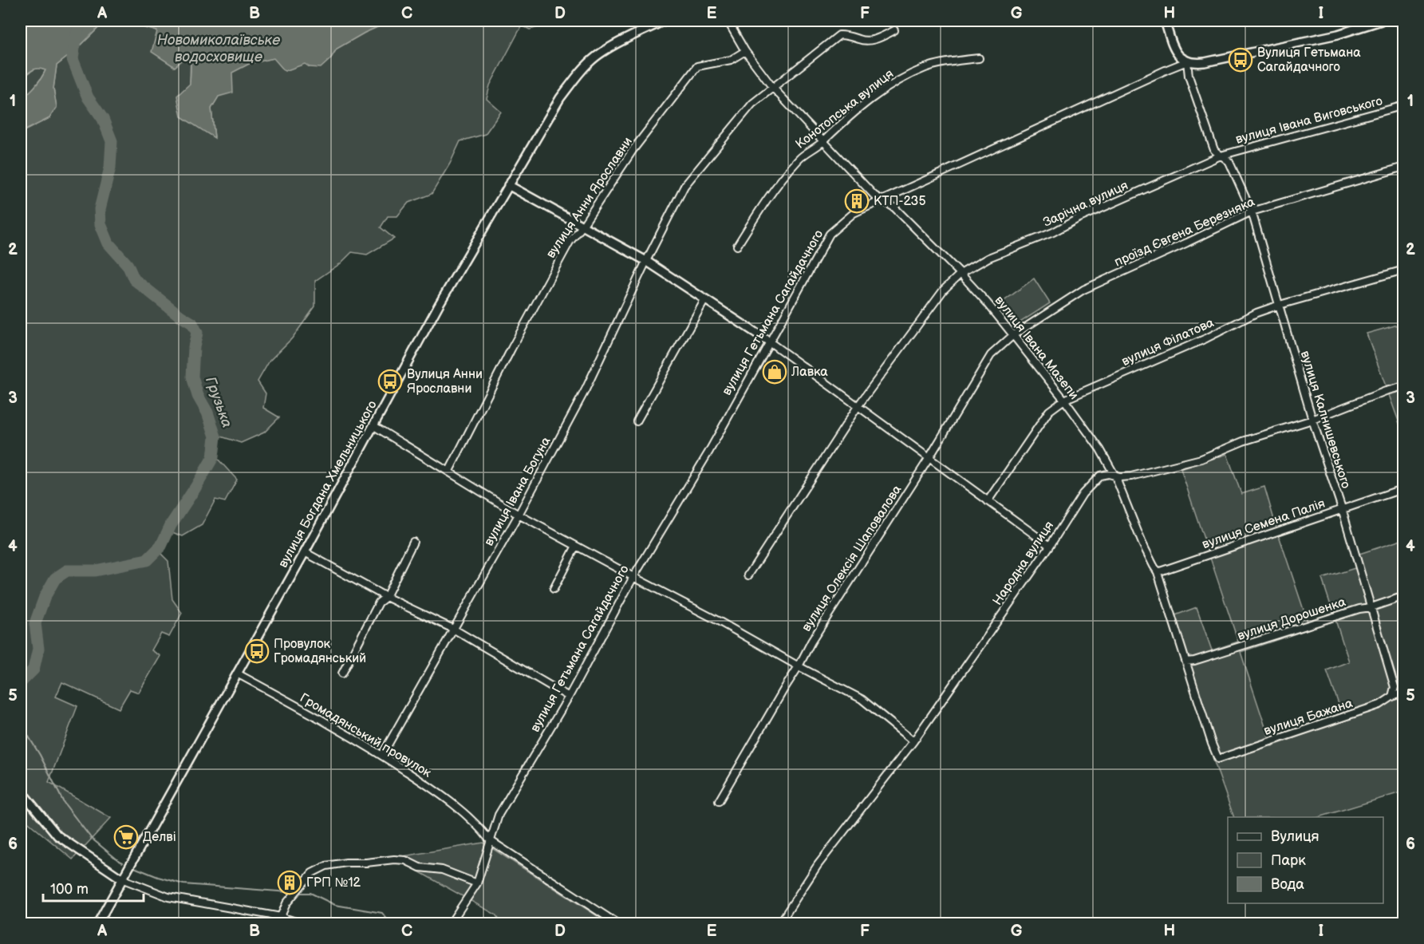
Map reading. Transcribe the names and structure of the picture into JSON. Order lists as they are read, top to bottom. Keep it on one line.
{"streets":{"street":["Конотопська вулиця","вулиця Івана Виговського","вулиця Анни Ярославни","Зарічна вулиця","проїзд Євгена Березняка","вулиця Гетьмана Сагайдачного","вулиця Філатова","вулиця Івана Мазепи","вулиця Калнишевського","вулиця Богдана Хмельницького","вулиця Івана Богуна","вулиця Семена Палія","вулиця Олексія Шаповалова","Народна вулиця","вулиця Дорошенка","вулиця Бажана","Громадянський провулок"]},"crossings":[["Конотопська вулиця","вулиця Івана Мазепи"],["вулиця Івана Виговського","Зарічна вулиця"],["вулиця Івана Виговського","вулиця Калнишевського"],["вулиця Анни Ярославни","вулиця Івана Мазепи"],["Зарічна вулиця","вулиця Івана Мазепи"],["Зарічна вулиця","вулиця Калнишевського"],["проїзд Євгена Березняка","вулиця Івана Мазепи"],["проїзд Євгена Березняка","вулиця Калнишевського"],["проїзд Євгена Березняка","вулиця Олексія Шаповалова"],["вулиця Гетьмана Сагайдачного","вулиця Івана Мазепи"],["вулиця Гетьмана Сагайдачного","вулиця Калнишевського"],["вулиця Гетьмана Сагайдачного","Громадянський провулок"],["вулиця Філатова","вулиця Івана Мазепи"],["вулиця Філатова","вулиця Калнишевського"],["вулиця Івана Мазепи","вулиця Івана Богуна"],["вулиця Івана Мазепи","вулиця Семена Палія"],["вулиця Івана Мазепи","вулиця Олексія Шаповалова"],["вулиця Івана Мазепи","Народна вулиця"],["вулиця Івана Мазепи","вулиця Дорошенка"],["вулиця Івана Мазепи","вулиця Бажана"],["вулиця Калнишевського","вулиця Семена Палія"],["вулиця Калнишевського","Народна вулиця"],["вулиця Калнишевського","вулиця Дорошенка"],["вулиця Калнишевського","вулиця Бажана"],["вулиця Богдана Хмельницького","Громадянський провулок"],["вулиця Івана Богуна","Громадянський провулок"]],"water":["Новомиколаївське водосховище","Грузька"],"places":{"bus stop":["Вулиця Гетьмана Сагайдачного","Вулиця Анни Ярославни","Провулок Громадянський"],"building":["КТП-235","ГРП №12"],"shop":["Лавка"],"supermarket":["Делві"]},"legend":["Вулиця","Парк","Вода"],"scale_bar":"100 m","grid":{"columns":["A","B","C","D","E","F","G","H","I"],"rows":["1","2","3","4","5","6"]}}
